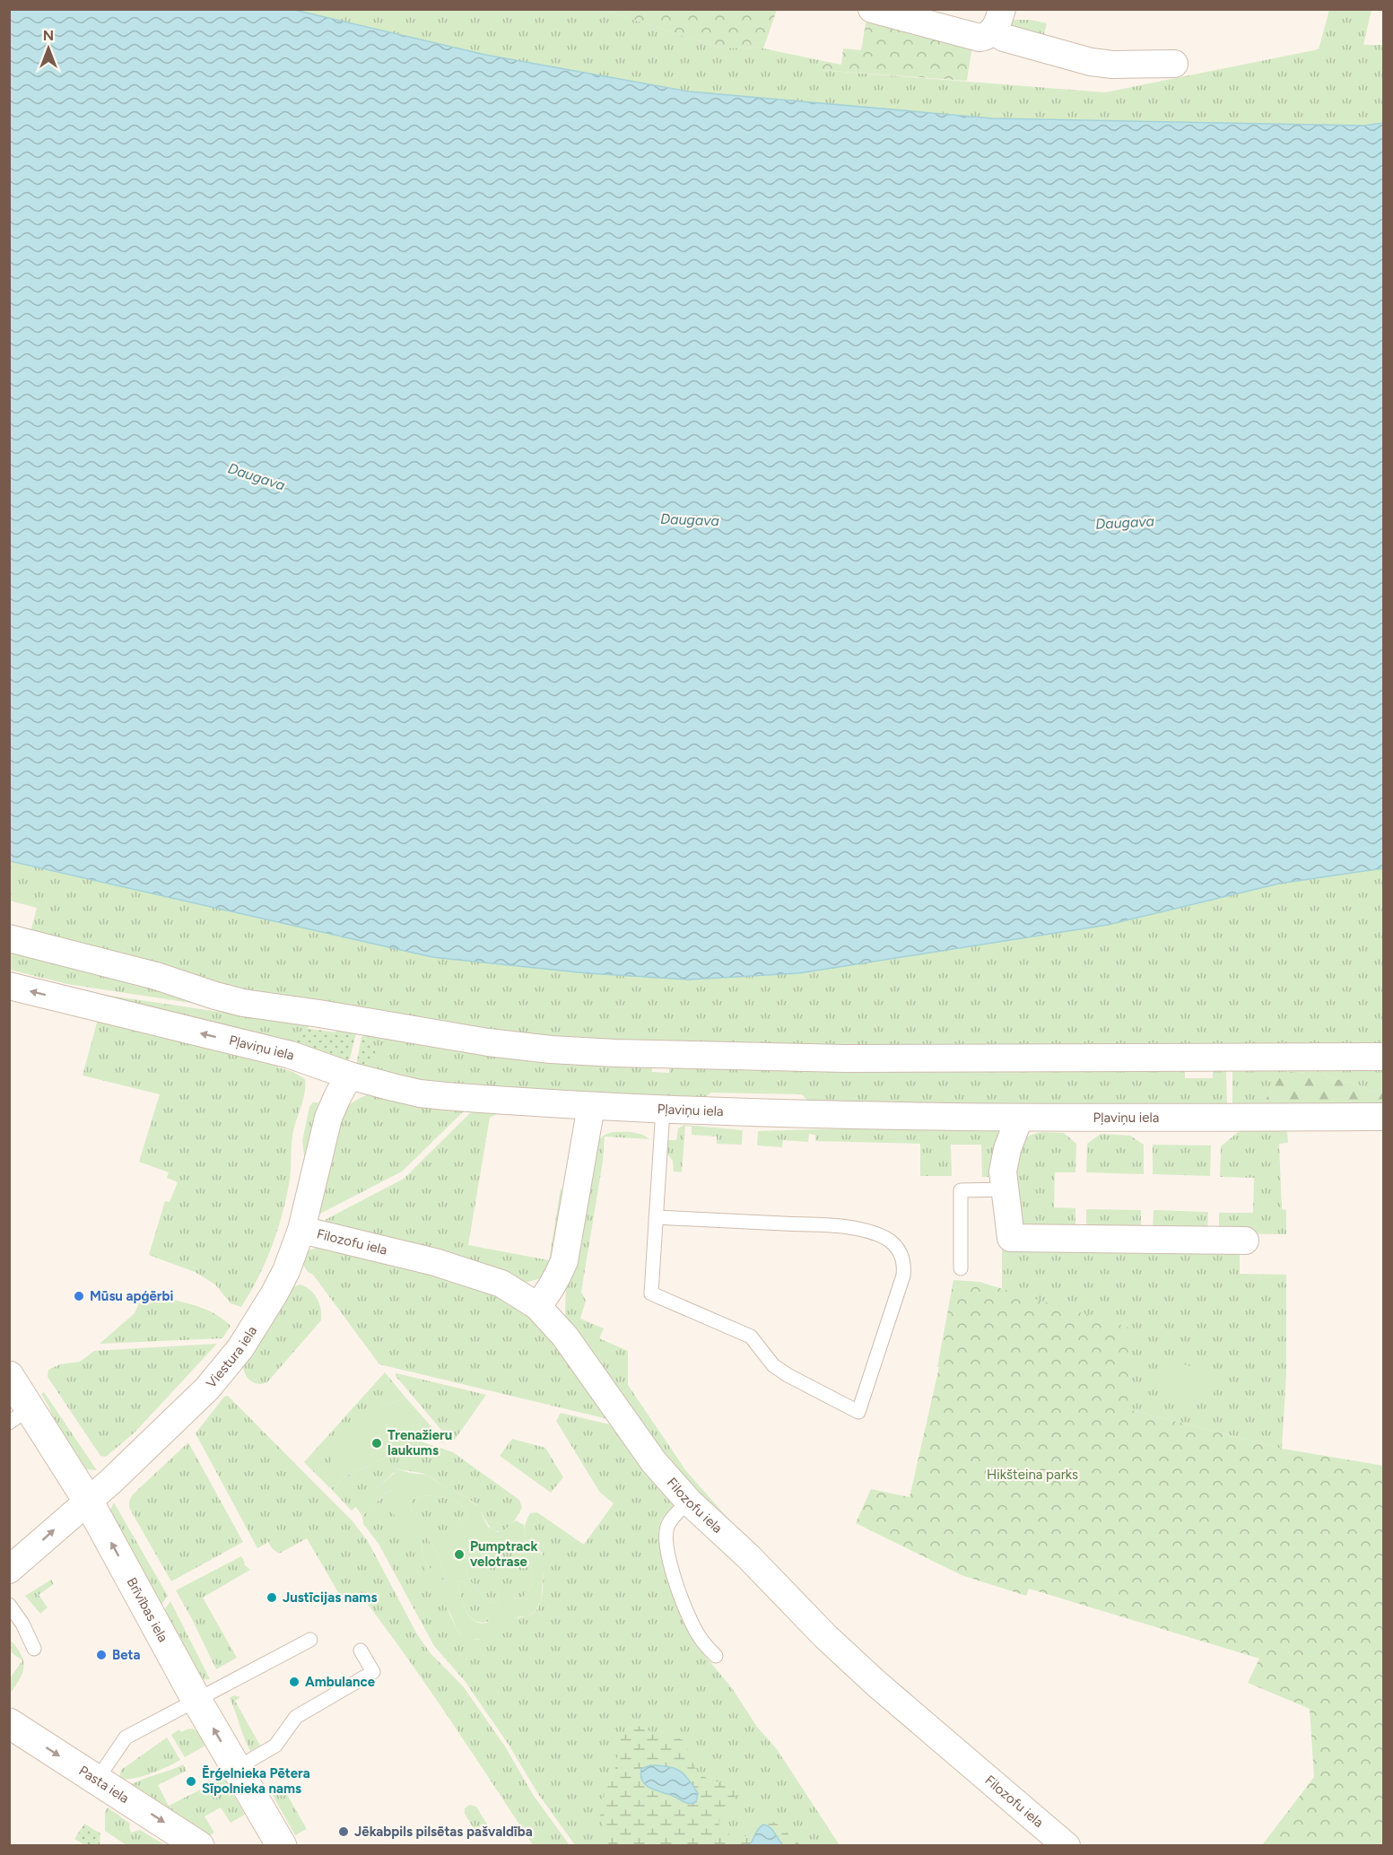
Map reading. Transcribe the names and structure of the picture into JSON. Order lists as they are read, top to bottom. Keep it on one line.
{"streets":{"main road":["Brīvības iela","Pasta iela"],"street":["Pļaviņu iela","Filozofu iela","Viestura iela"]},"crossings":[["Pļaviņu iela","Viestura iela"],["Filozofu iela","Viestura iela"],["Viestura iela","Brīvības iela"]],"one_way":["Brīvības iela","Pasta iela"],"water":["Daugava"],"parks":["Hikšteina parks"],"places":["Mūsu apģērbi","Trenažieru laukums","Pumptrack velotrase","Justīcijas nams","Beta","Ambulance","Ērģelnieka Pētera Sīpolnieka nams","Jēkabpils pilsētas pašvaldība"],"north":"top"}
